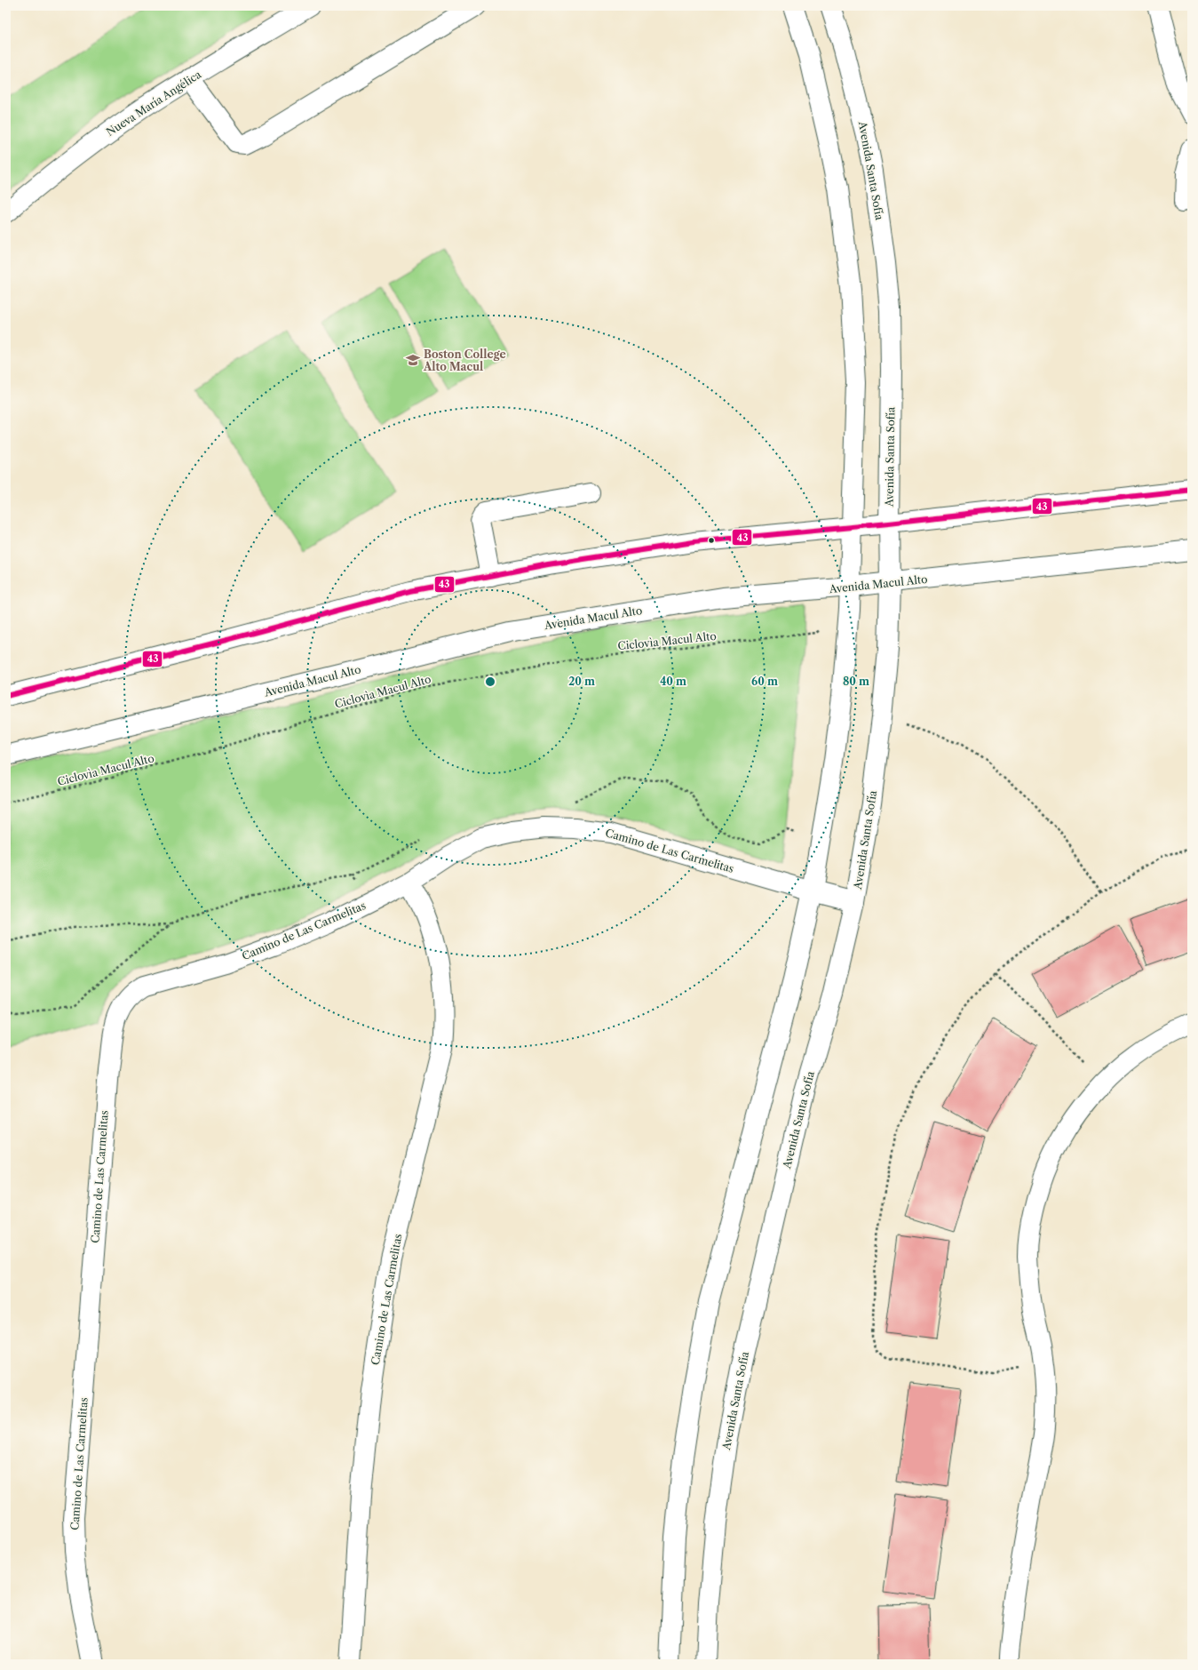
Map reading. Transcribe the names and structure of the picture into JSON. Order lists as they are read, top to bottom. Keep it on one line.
{"streets":{"street":["Nueva María Angélica","Avenida Santa Sofía","Avenida Macul Alto","Camino de Las Carmelitas"],"path":["Ciclovìa Macul Alto"]},"crossings":[["Avenida Santa Sofía","Avenida Macul Alto"],["Avenida Santa Sofía","Camino de Las Carmelitas"]],"places":{"school or university":["Boston College Alto Macul"]},"lines":["transit line 43"],"rings":["20 m","40 m","60 m","80 m"]}
